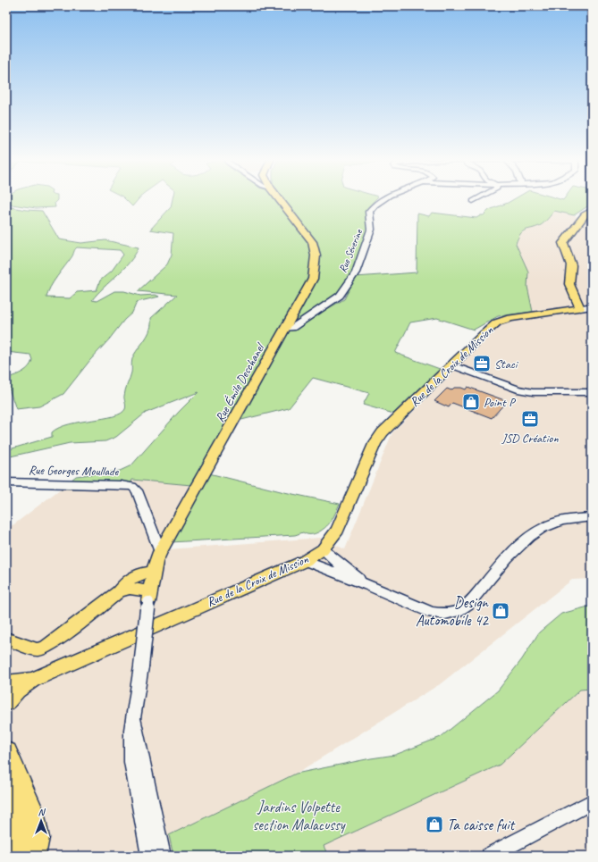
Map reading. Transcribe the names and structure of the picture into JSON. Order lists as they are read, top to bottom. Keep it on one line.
{"streets":{"main road":["Rue de la Croix de Mission","Rue Émile Deschanel"],"street":["Rue Séverine","Rue Georges Moullade"]},"crossings":[["Rue Séverine","Rue Émile Deschanel"],["Rue Émile Deschanel","Rue Georges Moullade"]],"parks":["Jardins Volpette section Malacussy"],"places":{"office":["Staci","JSD Création"],"shop":["Point P","Design Automobile 42","Ta caisse fuit"]},"north":"top"}
